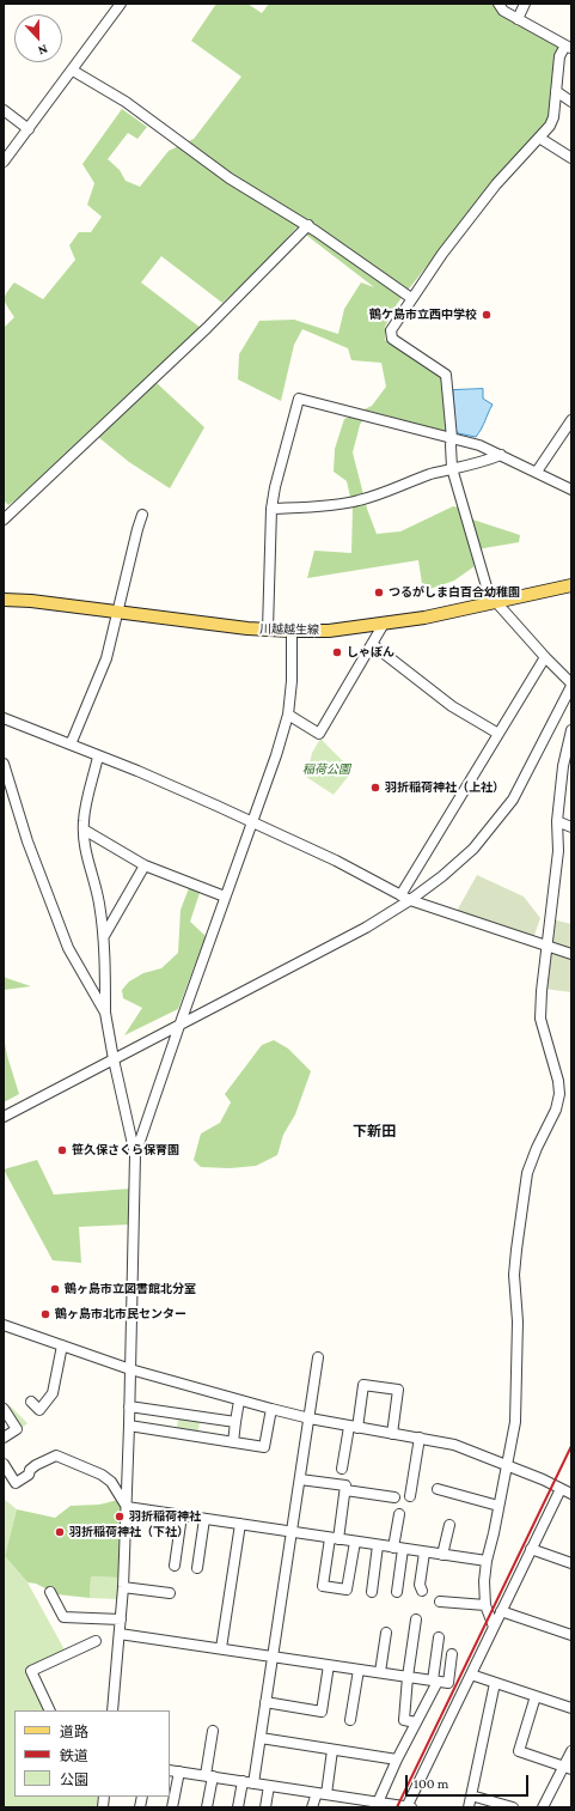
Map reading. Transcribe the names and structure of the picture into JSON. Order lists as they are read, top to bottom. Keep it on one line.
{"streets":{"main road":["川越越生線"]},"districts":["下新田"],"parks":["稲荷公園"],"places":["鶴ケ島市立西中学校","つるがしま白百合幼稚園","しゃぼん","羽折稲荷神社（上社）","笹久保さくら保育園","鶴ヶ島市立図書館北分室","鶴ヶ島市北市民センター","羽折稲荷神社","羽折稲荷神社（下社）"],"legend":["道路","鉄道","公園"],"scale_bar":"100 m","north":"bottom"}
